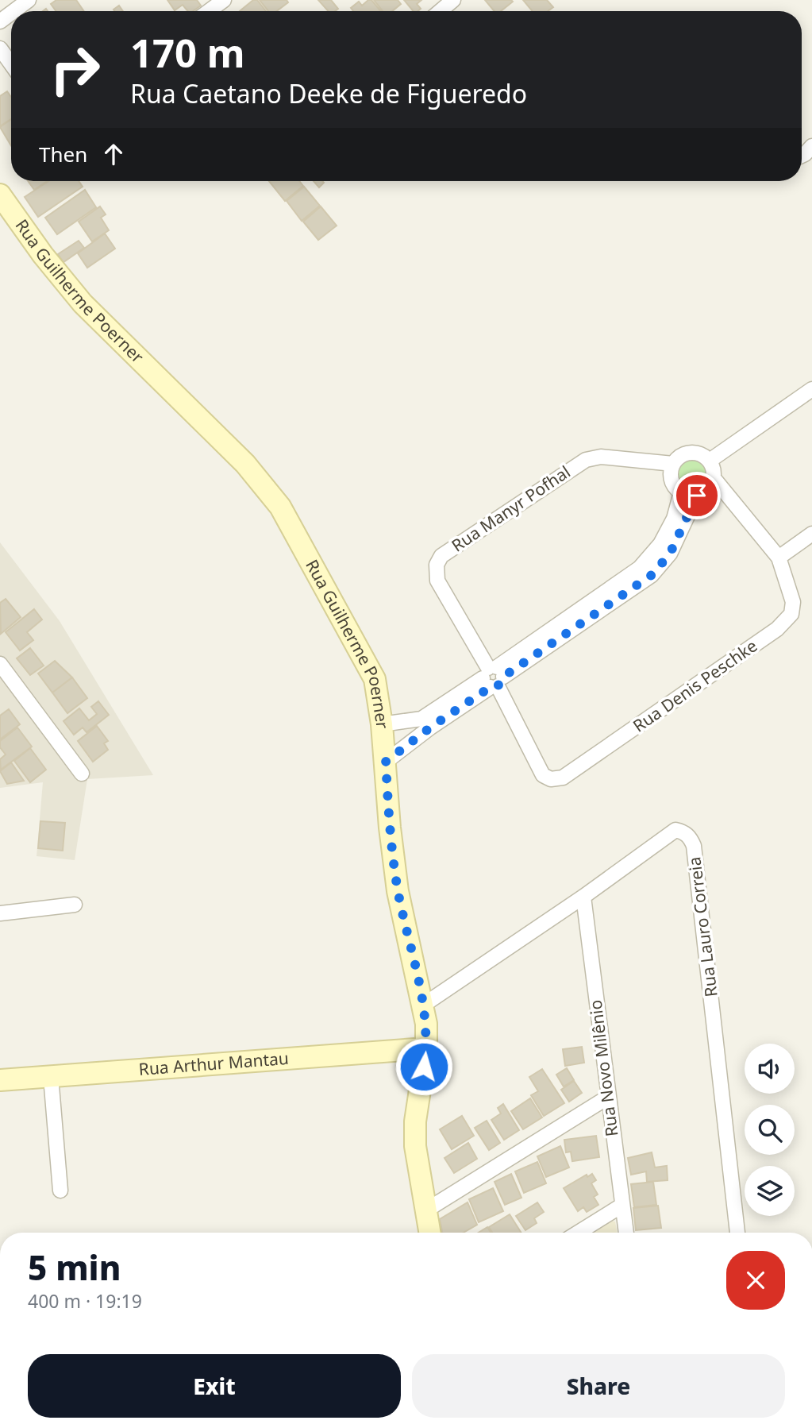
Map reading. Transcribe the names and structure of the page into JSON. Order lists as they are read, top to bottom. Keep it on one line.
{"streets":{"street":["Rua Guilherme Poerner","Rua Manyr Pofhal","Rua Denis Peschke","Rua Lauro Correia","Rua Arthur Mantau","Rua Novo Milênio"]},"crossings":[["Rua Guilherme Poerner","Rua Lauro Correia"],["Rua Guilherme Poerner","Rua Arthur Mantau"],["Rua Manyr Pofhal","Rua Denis Peschke"],["Rua Lauro Correia","Rua Novo Milênio"]],"page":{"turn":["170 m","Rua Caetano Deeke de Figueredo"],"then":"Then","heading":["5 min","400 m · 19:19"],"buttons":["Exit","Share"]}}
